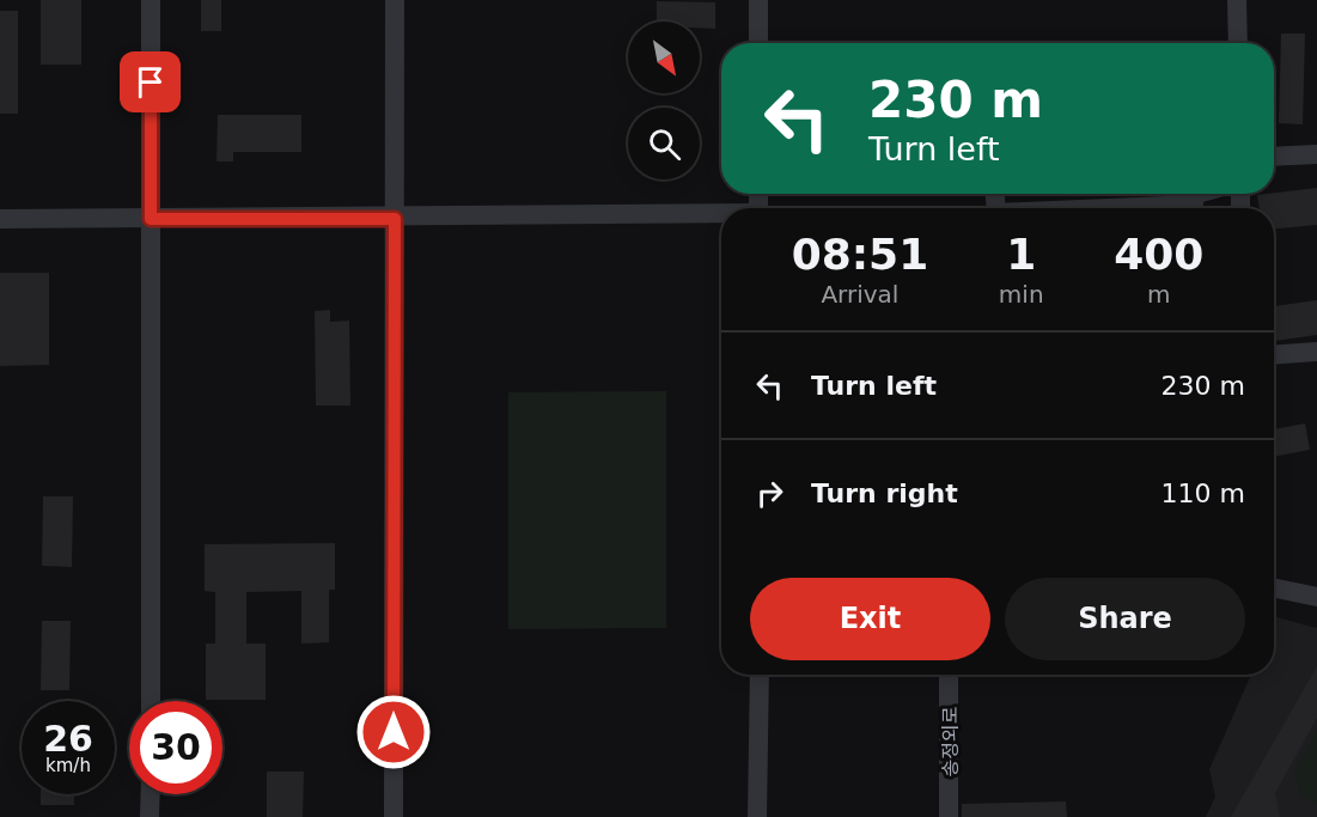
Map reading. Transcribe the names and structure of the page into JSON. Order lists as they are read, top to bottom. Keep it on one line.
{"streets":{"street":["송정외로"]},"north":"bottom right","page":{"turn":["230 m","Turn left"],"eta":["08:51","Arrival","1","min","400","m"],"list":[{"name":"Turn left","value":"230 m"},{"name":"Turn right","value":"110 m"}],"buttons":["Exit","Share"],"speed":"26 km/h","limit":"30"}}
